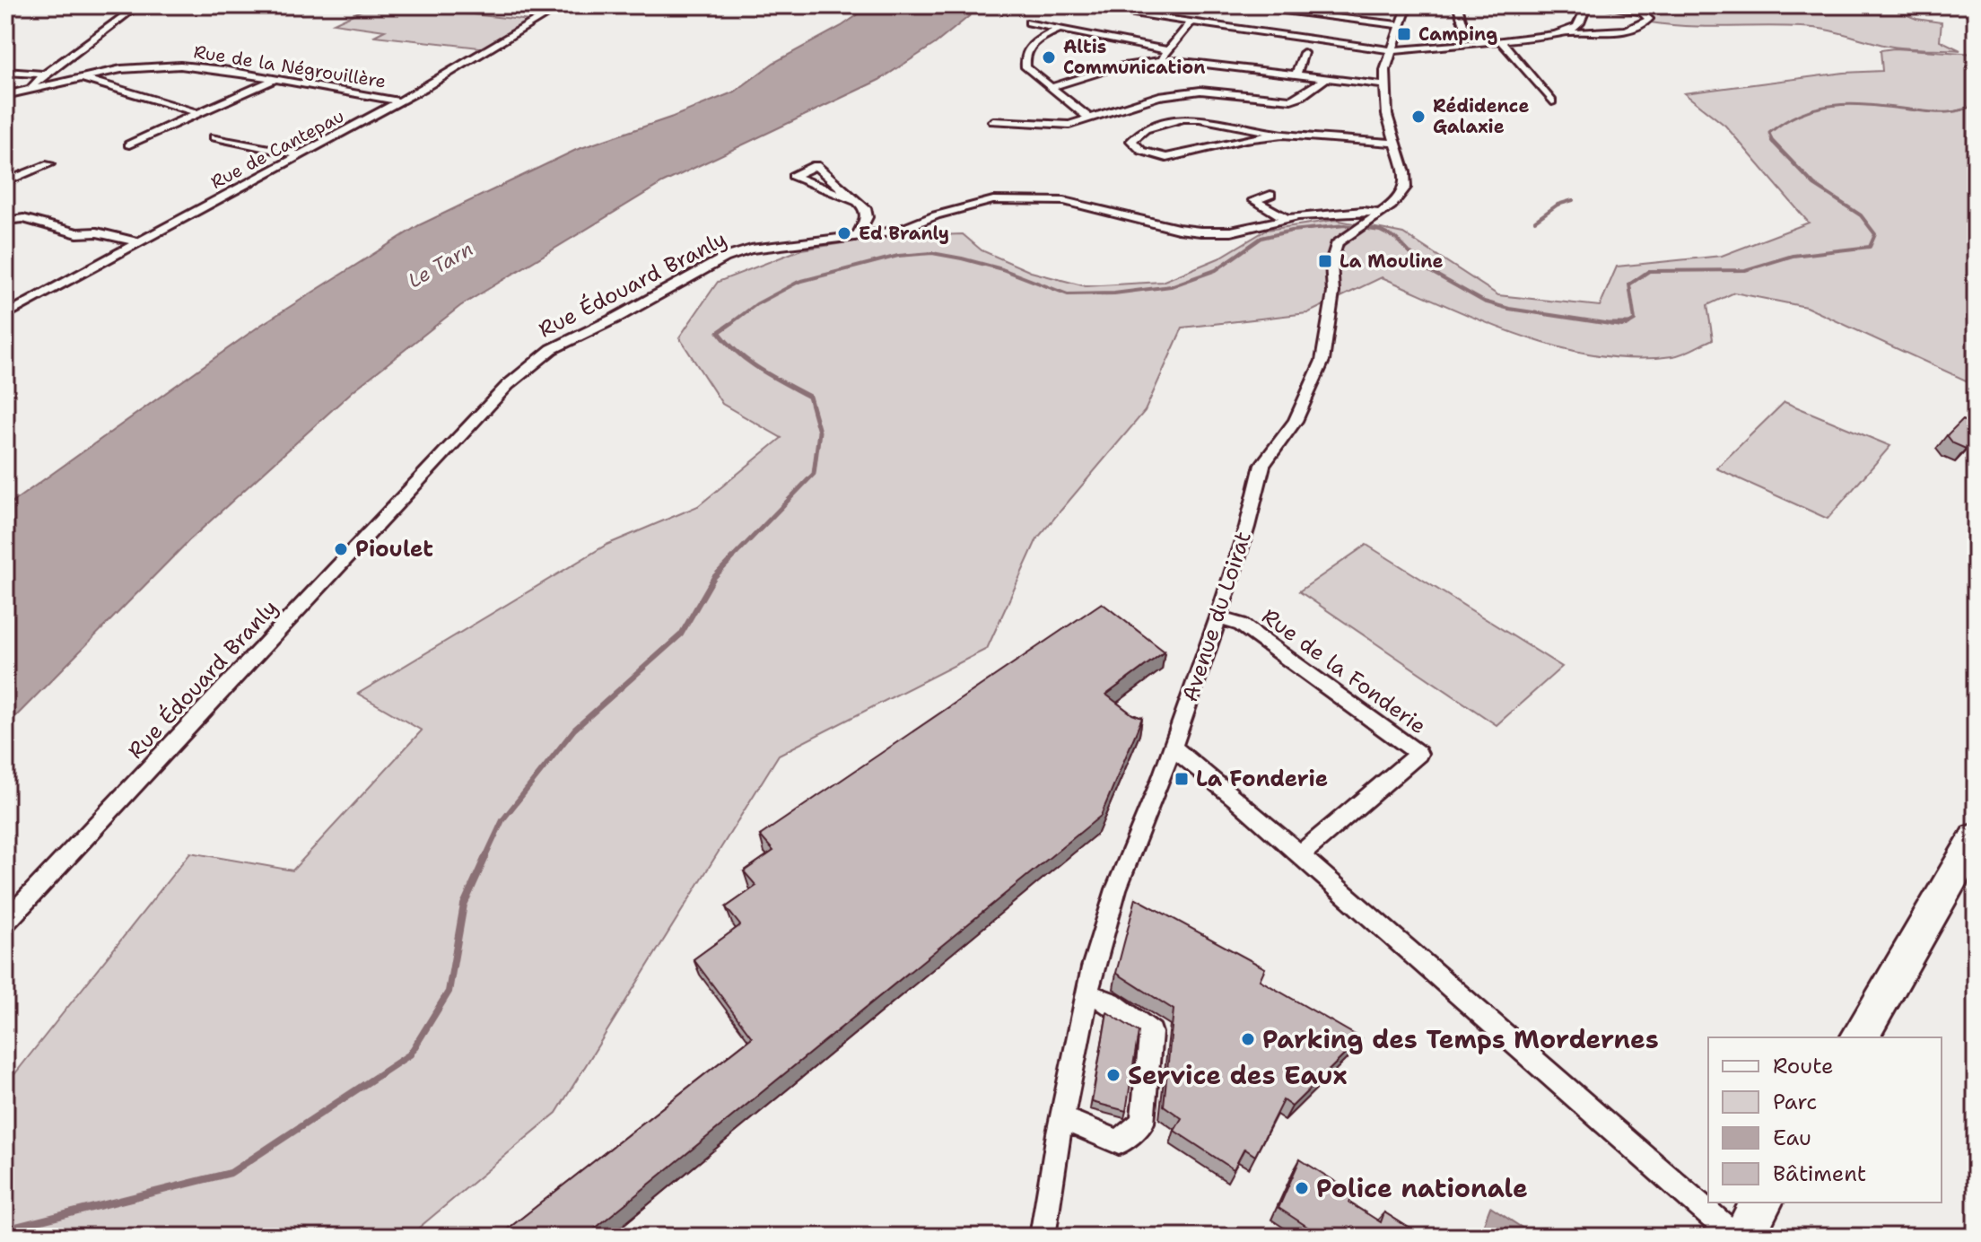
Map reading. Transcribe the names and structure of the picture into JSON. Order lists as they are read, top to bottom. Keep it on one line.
{"streets":{"street":["Rue de la Négrouillère","Rue de Cantepau","Rue Édouard Branly","Avenue du Loirat","Rue de la Fonderie"]},"crossings":[["Rue de la Négrouillère","Rue de Cantepau"],["Rue Édouard Branly","Avenue du Loirat"],["Avenue du Loirat","Rue de la Fonderie"]],"water":["Le Tarn"],"places":{"transit":["Camping","La Mouline","La Fonderie"],"other":["Altis Communication","Rédidence Galaxie","Ed Branly","Pioulet","Parking des Temps Mordernes","Service des Eaux","Police nationale"]},"legend":["Route","Parc","Eau","Bâtiment"]}
